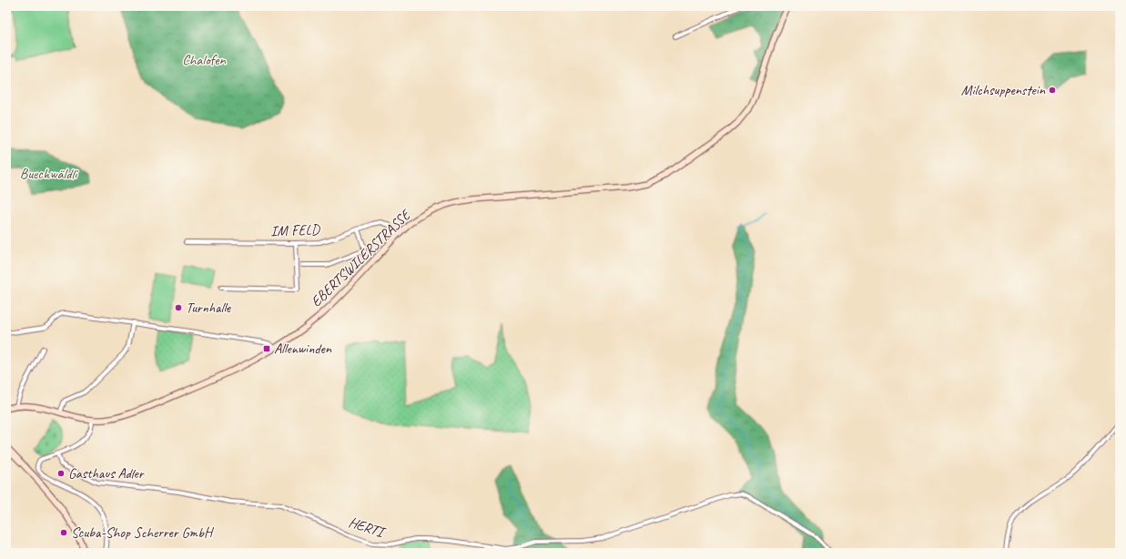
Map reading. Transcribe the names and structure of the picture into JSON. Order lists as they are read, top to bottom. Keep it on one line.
{"streets":{"street":["IM FELD","EBERTSWILERSTRASSE","HERTI"]},"crossings":[["IM FELD","EBERTSWILERSTRASSE"]],"parks":["Chalofen","Buechwäldli"],"places":{"other":["Milchsuppenstein","Turnhalle","Gasthaus Adler","Scuba-Shop Scherrer GmbH"],"transit":["Allenwinden"]}}
